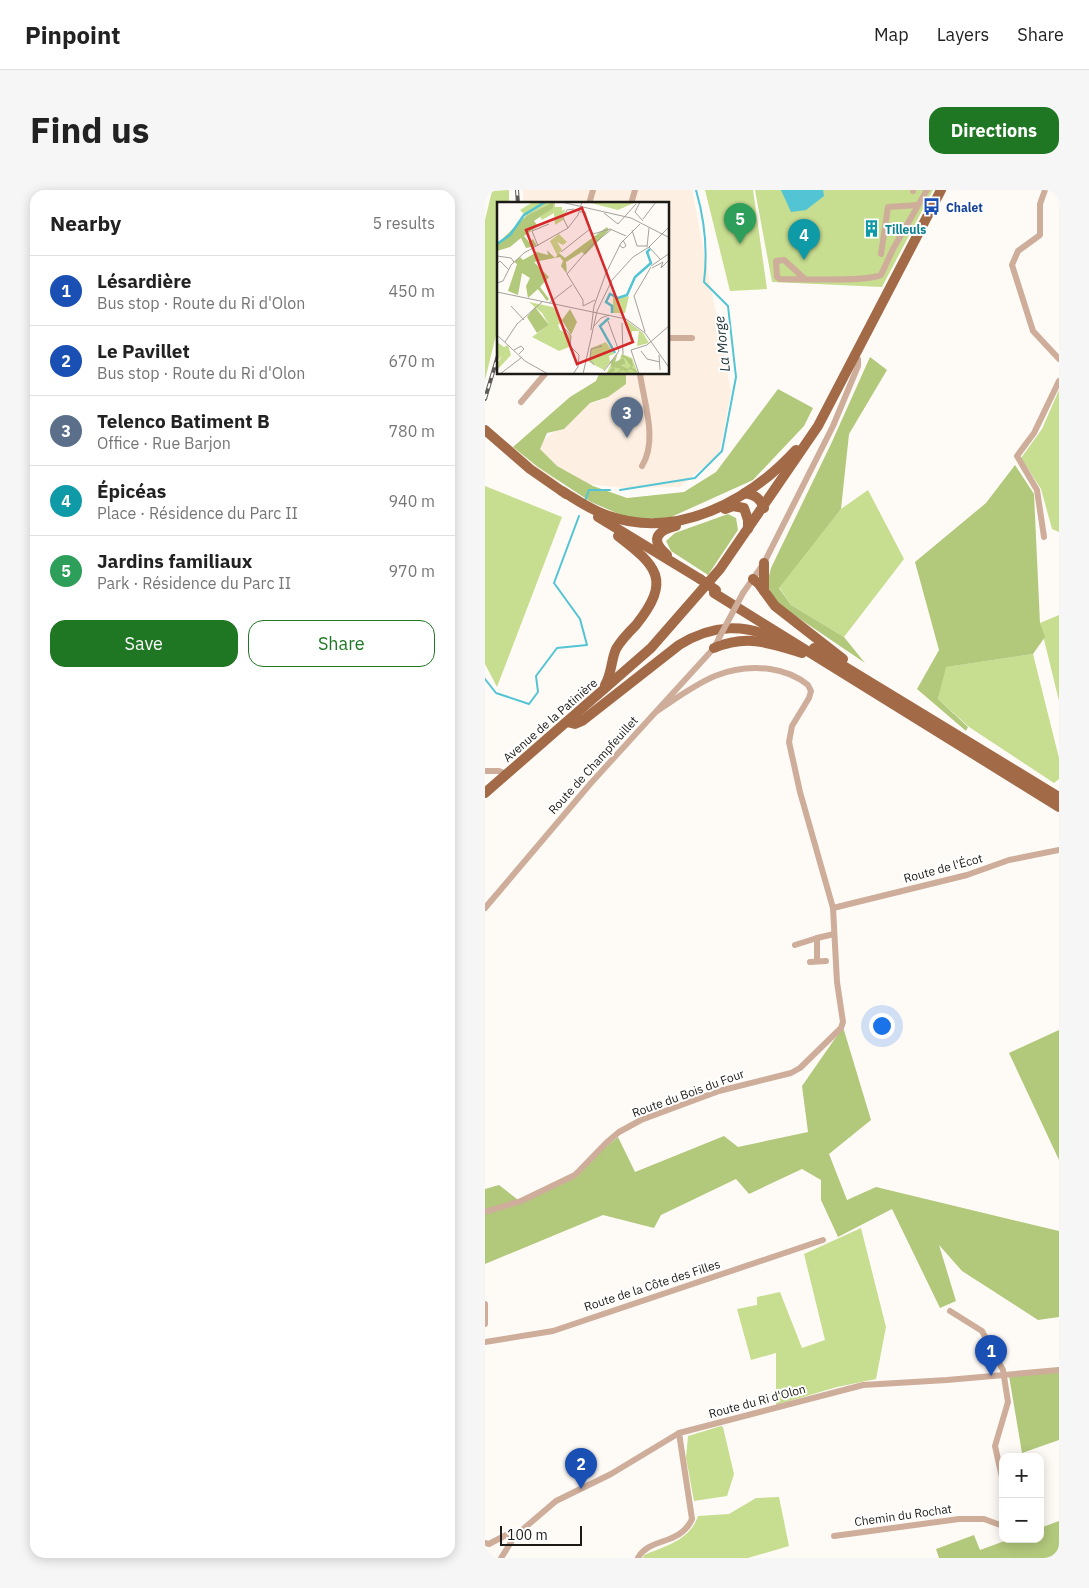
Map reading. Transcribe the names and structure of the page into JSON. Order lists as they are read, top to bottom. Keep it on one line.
{"streets":{"main road":["Avenue de la Patinière"],"street":["Route de Champfeuillet","Route de l'Écot","Route du Bois du Four","Route de la Côte des Filles","Route du Ri d'Olon","Chemin du Rochat"]},"crossings":[["Route de Champfeuillet","Route du Bois du Four"],["Route de l'Écot","Route du Bois du Four"]],"water":["La Morge"],"places":{"bus stop":["Chalet"],"building":["Tilleuls"]},"scale_bar":"100 m","page":{"header":"Pinpoint","nav":["Map","Layers","Share"],"title":"Find us","buttons":["Directions",["Save","Share"]],"heading":["Nearby","5 results"],"pins":["5","4","3","1","2"],"list":[{"mark":"1","name":"Lésardière","note":"Bus stop · Route du Ri d'Olon","value":"450 m"},{"mark":"2","name":"Le Pavillet","note":"Bus stop · Route du Ri d'Olon","value":"670 m"},{"mark":"3","name":"Telenco Batiment B","note":"Office · Rue Barjon","value":"780 m"},{"mark":"4","name":"Épicéas","note":"Place · Résidence du Parc II","value":"940 m"},{"mark":"5","name":"Jardins familiaux","note":"Park · Résidence du Parc II","value":"970 m"}],"map_buttons":["+","−"],"scale":"100 m"}}
